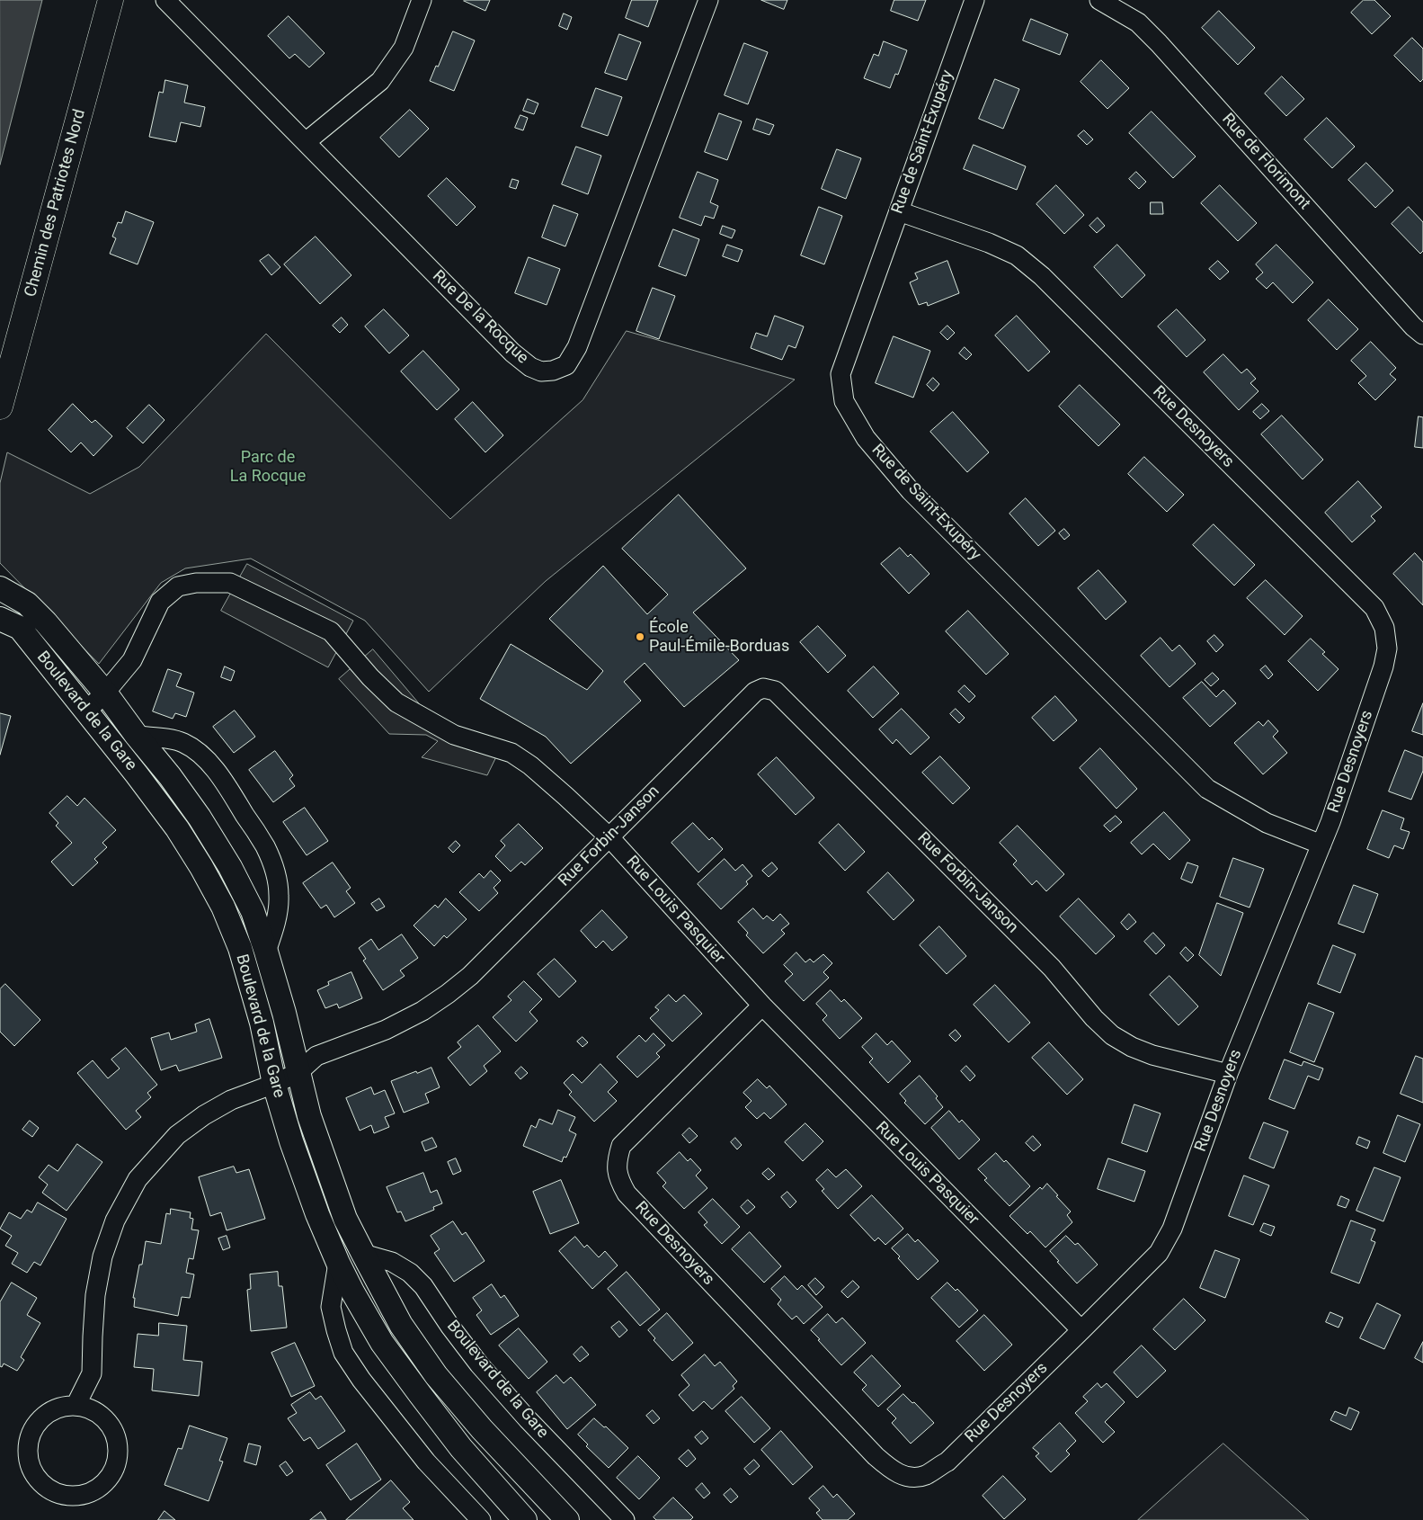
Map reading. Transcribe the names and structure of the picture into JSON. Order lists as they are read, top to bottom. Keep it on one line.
{"streets":{"main road":["Chemin des Patriotes Nord"],"street":["Rue de Saint-Exupéry","Rue de Florimont","Rue De la Rocque","Rue Desnoyers","Boulevard de la Gare","Rue Forbin-Janson","Rue Louis Pasquier"]},"crossings":[["Rue de Saint-Exupéry","Rue Desnoyers"],["Rue Desnoyers","Rue Forbin-Janson"],["Rue Desnoyers","Rue Louis Pasquier"],["Boulevard de la Gare","Rue Forbin-Janson"],["Boulevard de la Gare","Rue Louis Pasquier"],["Rue Forbin-Janson","Rue Louis Pasquier"]],"parks":["Parc de La Rocque"],"places":["École Paul-Émile-Borduas"]}
